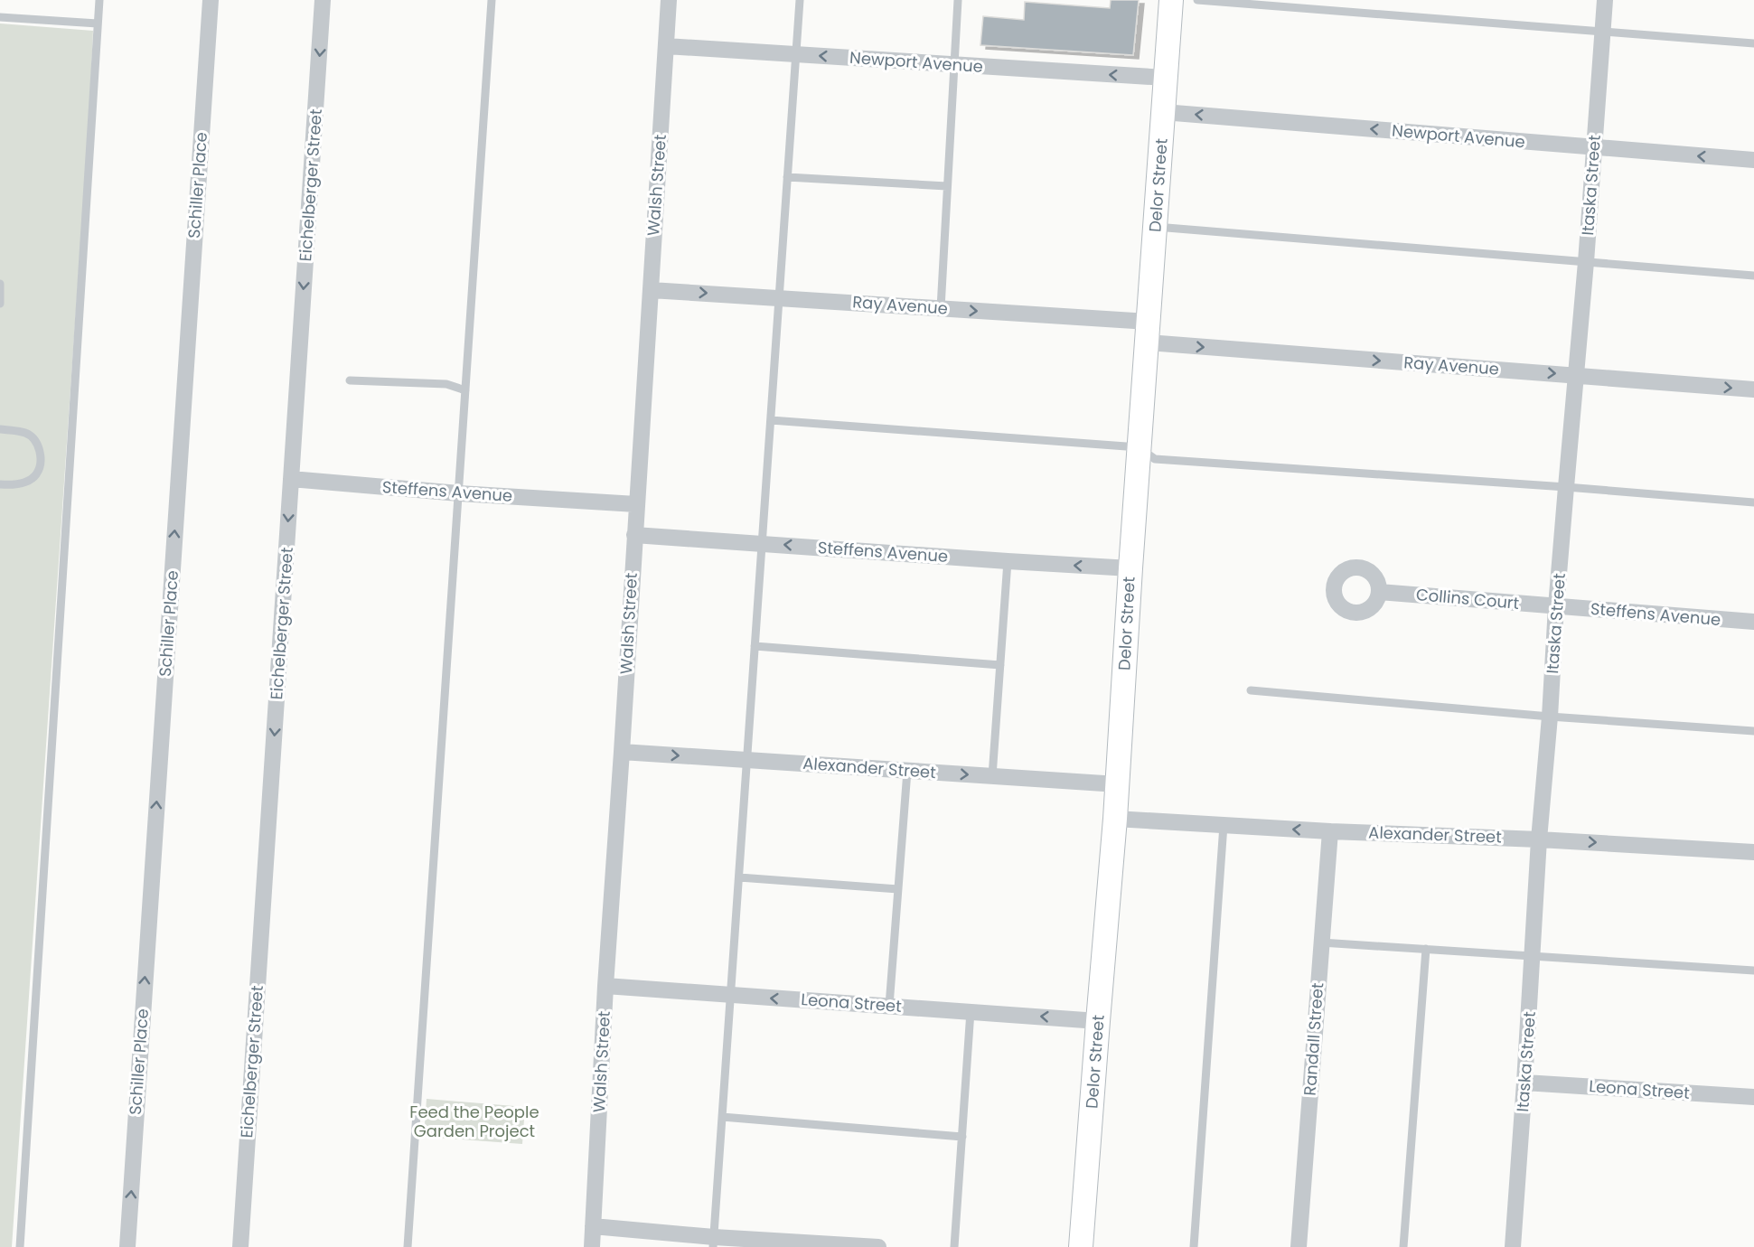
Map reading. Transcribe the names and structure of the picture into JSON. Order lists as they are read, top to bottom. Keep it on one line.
{"streets":{"street":["Newport Avenue","Schiller Place","Eichelberger Street","Walsh Street","Delor Street","Itaska Street","Ray Avenue","Steffens Avenue","Collins Court","Alexander Street","Leona Street","Randall Street"]},"crossings":[["Newport Avenue","Walsh Street"],["Newport Avenue","Delor Street"],["Newport Avenue","Itaska Street"],["Eichelberger Street","Steffens Avenue"],["Walsh Street","Ray Avenue"],["Walsh Street","Steffens Avenue"],["Walsh Street","Alexander Street"],["Walsh Street","Leona Street"],["Delor Street","Ray Avenue"],["Delor Street","Steffens Avenue"],["Delor Street","Alexander Street"],["Delor Street","Leona Street"],["Itaska Street","Ray Avenue"],["Itaska Street","Steffens Avenue"],["Itaska Street","Collins Court"],["Itaska Street","Alexander Street"],["Itaska Street","Leona Street"],["Steffens Avenue","Collins Court"],["Alexander Street","Randall Street"]],"one_way":["Newport Avenue","Schiller Place","Eichelberger Street","Ray Avenue","Steffens Avenue","Leona Street"],"parks":["Feed the People Garden Project"]}
